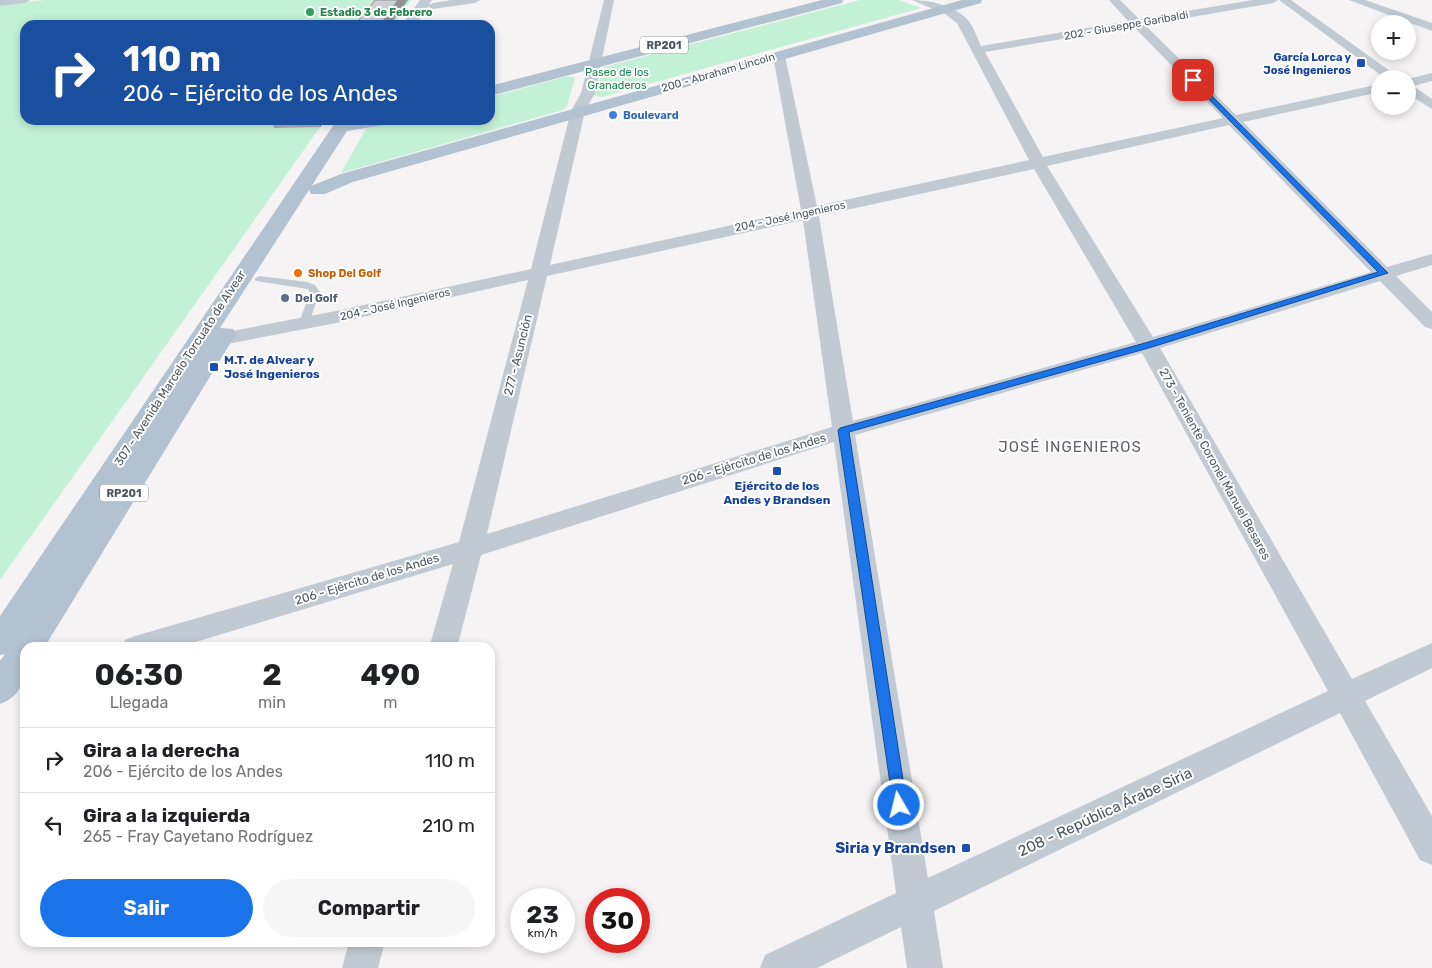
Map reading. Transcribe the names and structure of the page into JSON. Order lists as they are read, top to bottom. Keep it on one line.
{"streets":{"main road":["RP201","200 - Abraham Lincoln","307 - Avenida Marcelo Torcuato de Alvear"],"street":["202 - Giuseppe Garibaldi","204 - José Ingenieros","277 - Asunción","206 - Ejército de los Andes","273 - Teniente Coronel Manuel Besares","208 - República Árabe Siria"]},"crossings":[["202 - Giuseppe Garibaldi","273 - Teniente Coronel Manuel Besares"],["RP201","277 - Asunción"],["200 - Abraham Lincoln","277 - Asunción"],["200 - Abraham Lincoln","307 - Avenida Marcelo Torcuato de Alvear"],["200 - Abraham Lincoln","273 - Teniente Coronel Manuel Besares"],["204 - José Ingenieros","277 - Asunción"],["204 - José Ingenieros","307 - Avenida Marcelo Torcuato de Alvear"],["204 - José Ingenieros","273 - Teniente Coronel Manuel Besares"],["277 - Asunción","206 - Ejército de los Andes"],["206 - Ejército de los Andes","273 - Teniente Coronel Manuel Besares"],["273 - Teniente Coronel Manuel Besares","208 - República Árabe Siria"]],"districts":["JOSÉ INGENIEROS"],"parks":["Paseo de los Granaderos"],"places":{"other":["Estadio 3 de Febrero","Boulevard","Shop Del Golf","Del Golf"],"transit":["García Lorca y José Ingenieros","M.T. de Alvear y José Ingenieros","Ejército de los Andes y Brandsen","Siria y Brandsen"]},"page":{"map_buttons":["+","−"],"turn":["110 m","206 - Ejército de los Andes"],"eta":["06:30","Llegada","2","min","490","m"],"list":[{"name":"Gira a la derecha","note":"206 - Ejército de los Andes","value":"110 m"},{"name":"Gira a la izquierda","note":"265 - Fray Cayetano Rodríguez","value":"210 m"}],"buttons":["Salir","Compartir"],"speed":"23 km/h","limit":"30"}}
